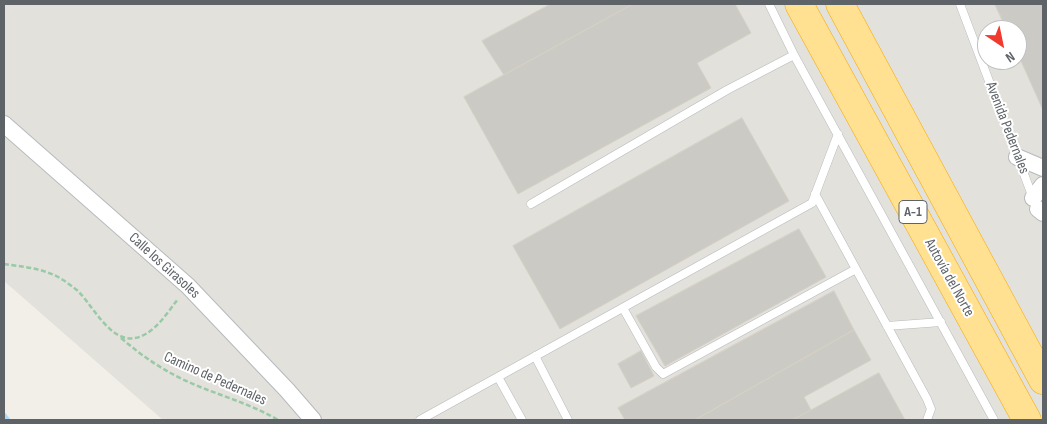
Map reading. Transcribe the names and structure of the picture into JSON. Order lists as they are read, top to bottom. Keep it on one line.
{"streets":{"highway":["A-1","Autovía del Norte"],"street":["Calle los Girasoles"],"lane":["Avenida Pedernales"],"path":["Camino de Pedernales"]},"north":"bottom right"}
